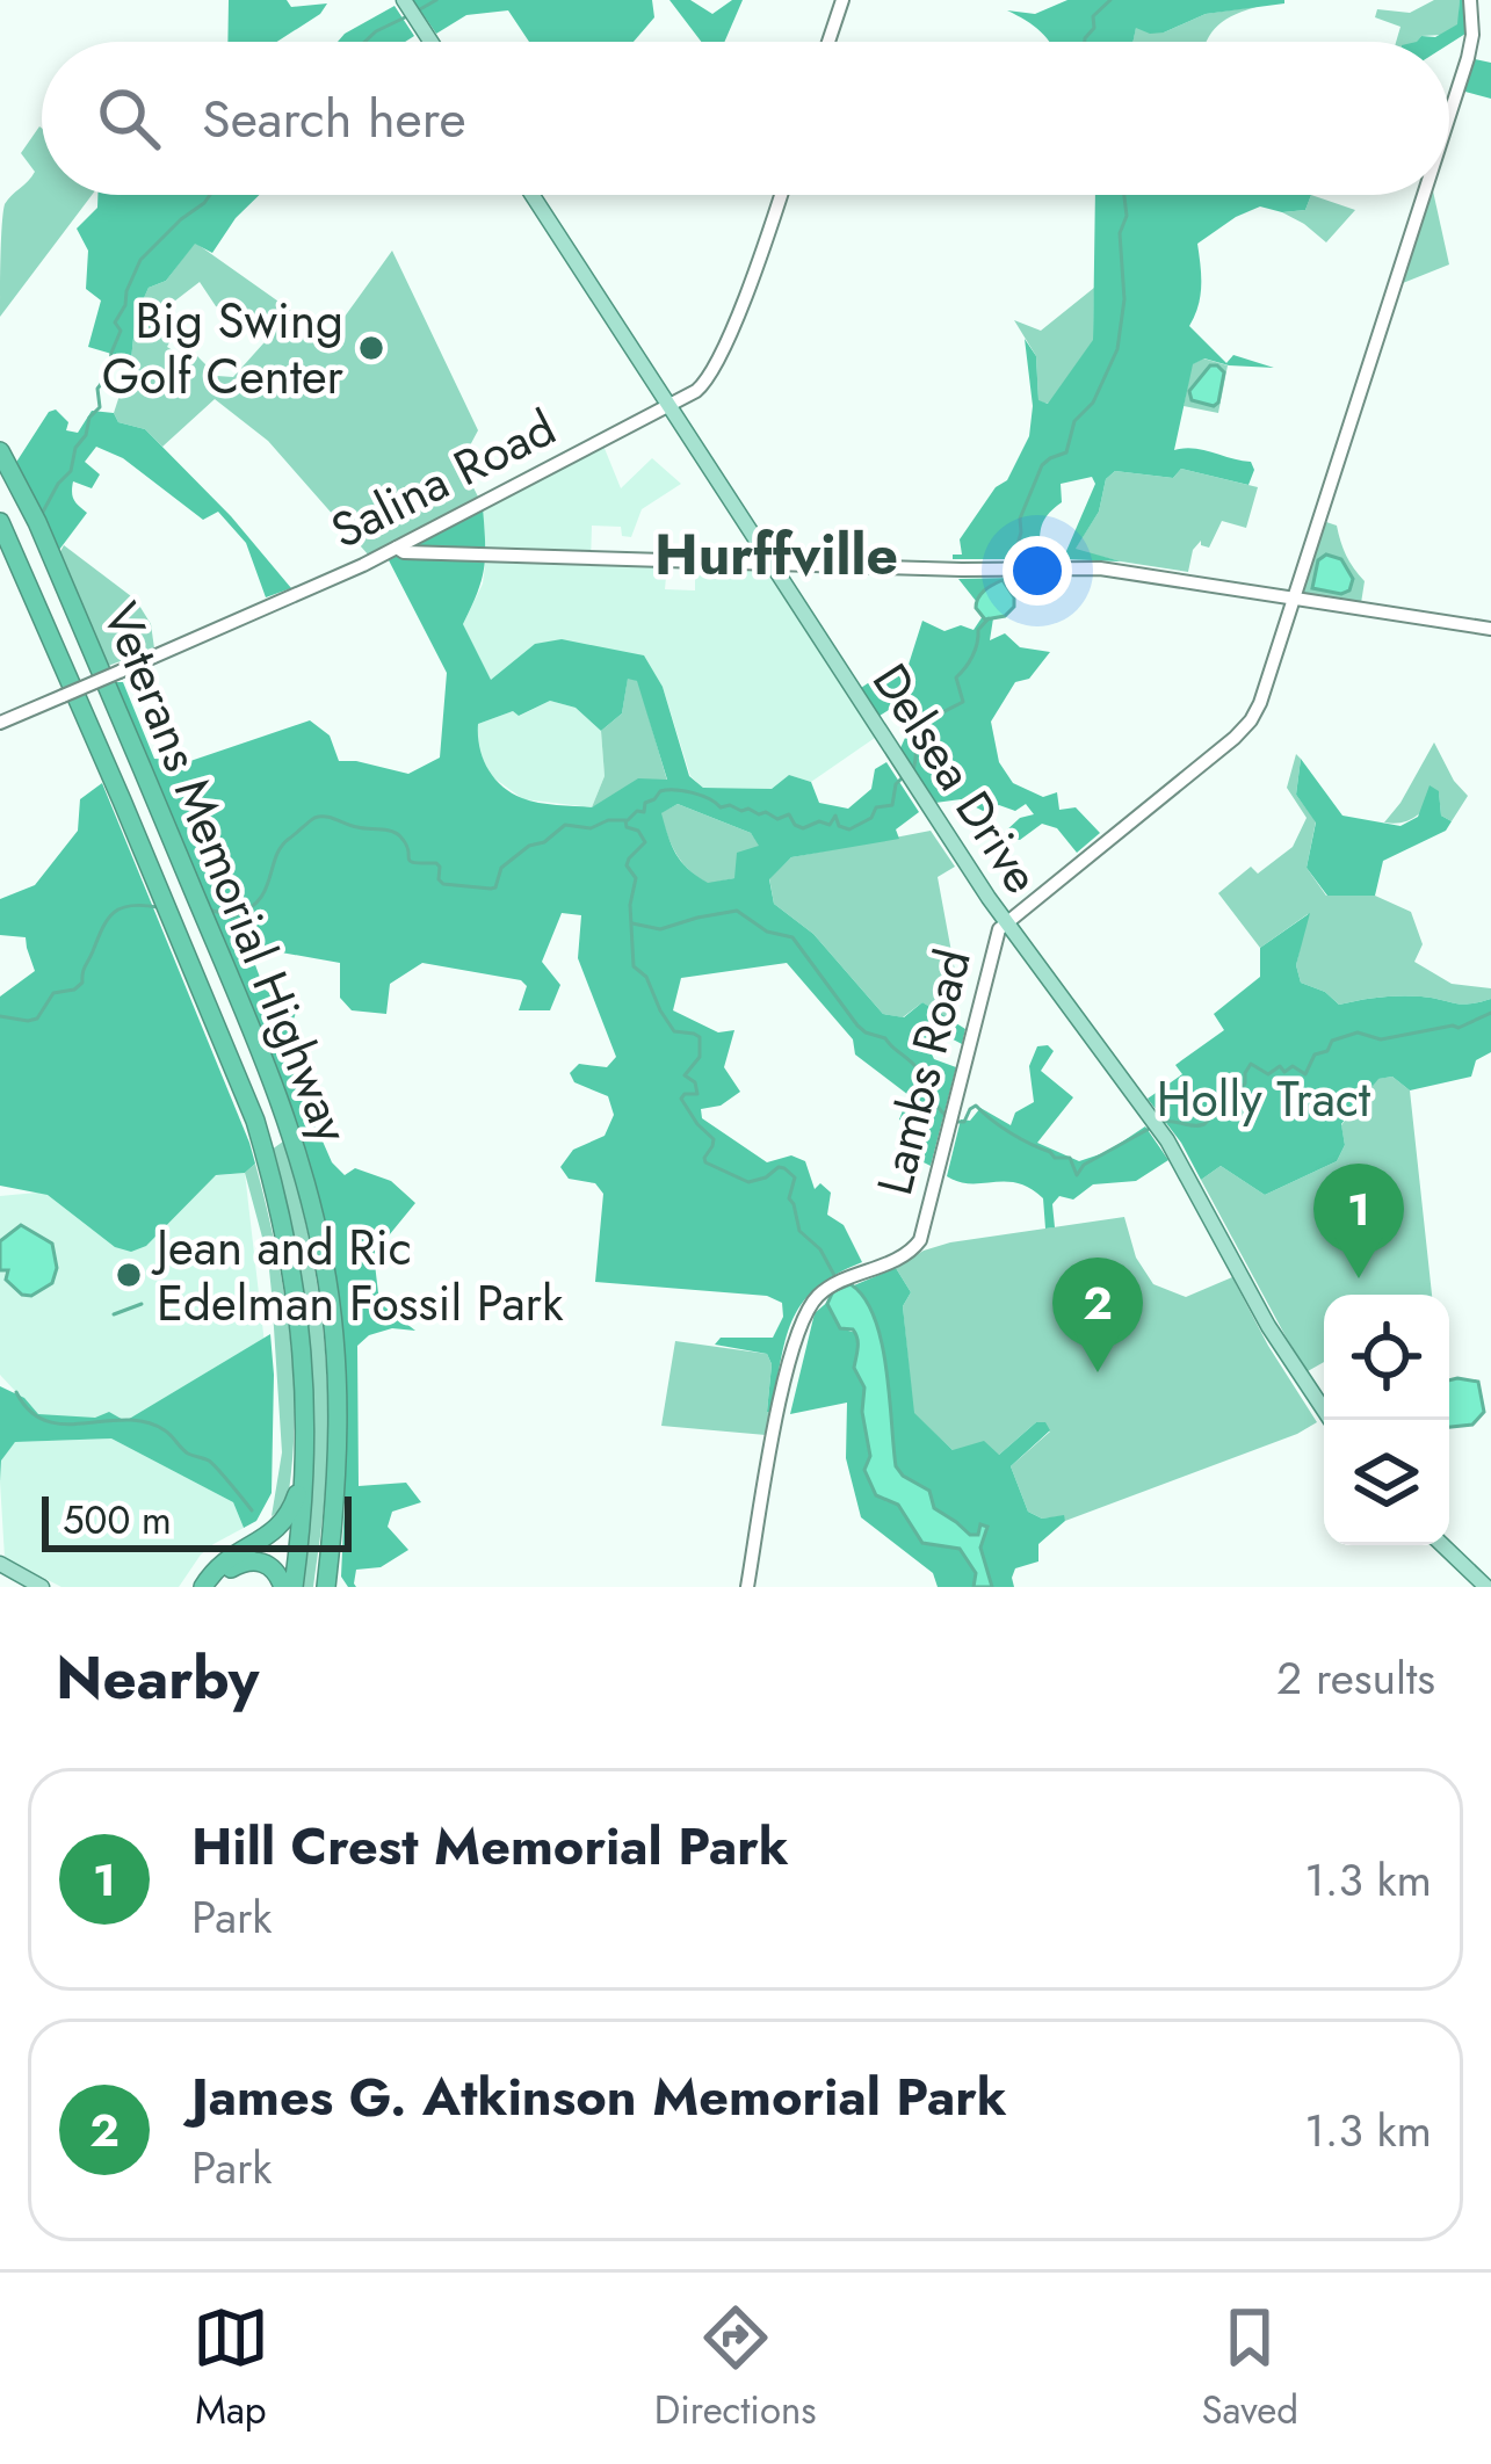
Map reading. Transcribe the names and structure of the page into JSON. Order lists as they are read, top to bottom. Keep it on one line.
{"streets":{"highway":["Veterans Memorial Highway"],"main road":["Salina Road","Delsea Drive","Lambs Road"]},"crossings":[["Salina Road","Delsea Drive"],["Delsea Drive","Lambs Road"]],"districts":["Hurffville"],"parks":["Holly Tract"],"places":["Big Swing Golf Center","Jean and Ric Edelman Fossil Park"],"scale_bar":"500 m","page":{"search":"Search here","pins":["1","2"],"scale":"500 m","heading":["Nearby","2 results"],"list":[{"mark":"1","name":"Hill Crest Memorial Park","note":"Park","value":"1.3 km"},{"mark":"2","name":"James G. Atkinson Memorial Park","note":"Park","value":"1.3 km"}],"nav":["Map","Directions","Saved"]}}
